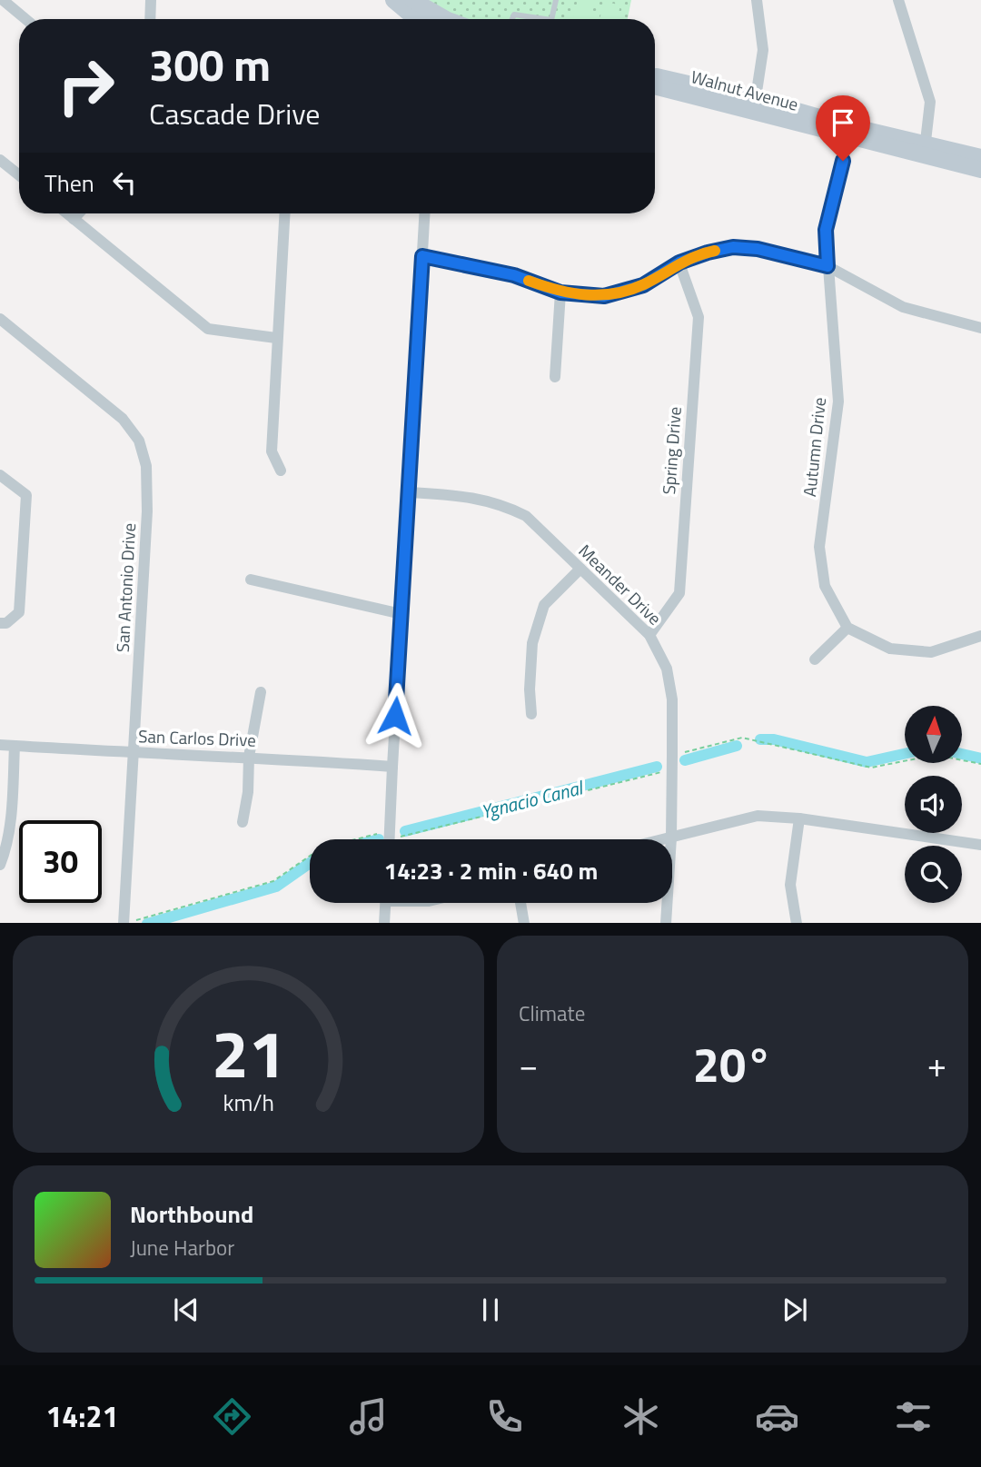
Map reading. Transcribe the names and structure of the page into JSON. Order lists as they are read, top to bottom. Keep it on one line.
{"streets":{"street":["Walnut Avenue","Autumn Drive","Spring Drive","Meander Drive","San Antonio Drive","San Carlos Drive"]},"crossings":[["Walnut Avenue","Autumn Drive"],["Spring Drive","Meander Drive"],["San Antonio Drive","San Carlos Drive"]],"water":["Ygnacio Canal"],"north":"top","page":{"turn":["300 m","Cascade Drive"],"then":"Then","limit":"30","trip":"14:23 · 2 min · 640 m","tile":"Climate","heat":["−","20°","+"],"song":["Northbound","June Harbor"],"tabs":"14:21","gauge":["21","km/h"]}}
